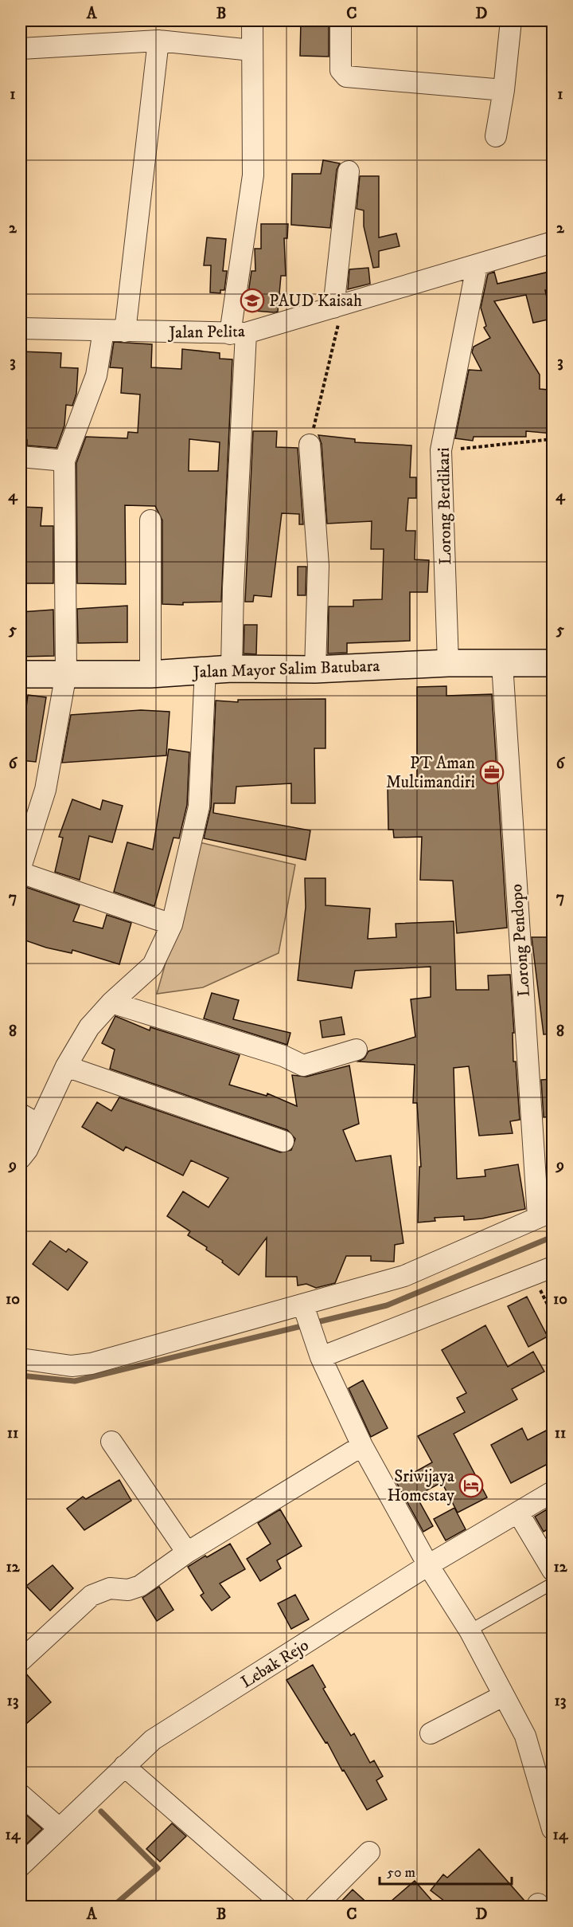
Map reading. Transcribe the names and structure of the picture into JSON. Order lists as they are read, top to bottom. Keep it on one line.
{"streets":{"street":["Jalan Pelita","Lorong Berdikari","Jalan Mayor Salim Batubara","Lorong Pendopo","Lebak Rejo"]},"crossings":[["Jalan Pelita","Lorong Berdikari"],["Lorong Berdikari","Jalan Mayor Salim Batubara"],["Jalan Mayor Salim Batubara","Lorong Pendopo"]],"places":{"school or university":["PAUD Kaisah"],"office":["PT Aman Multimandiri"],"hotel":["Sriwijaya Homestay"]},"scale_bar":"50 m","grid":{"columns":["A","B","C","D"],"rows":["1","2","3","4","5","6","7","8","9","10","11","12","13","14"]}}
